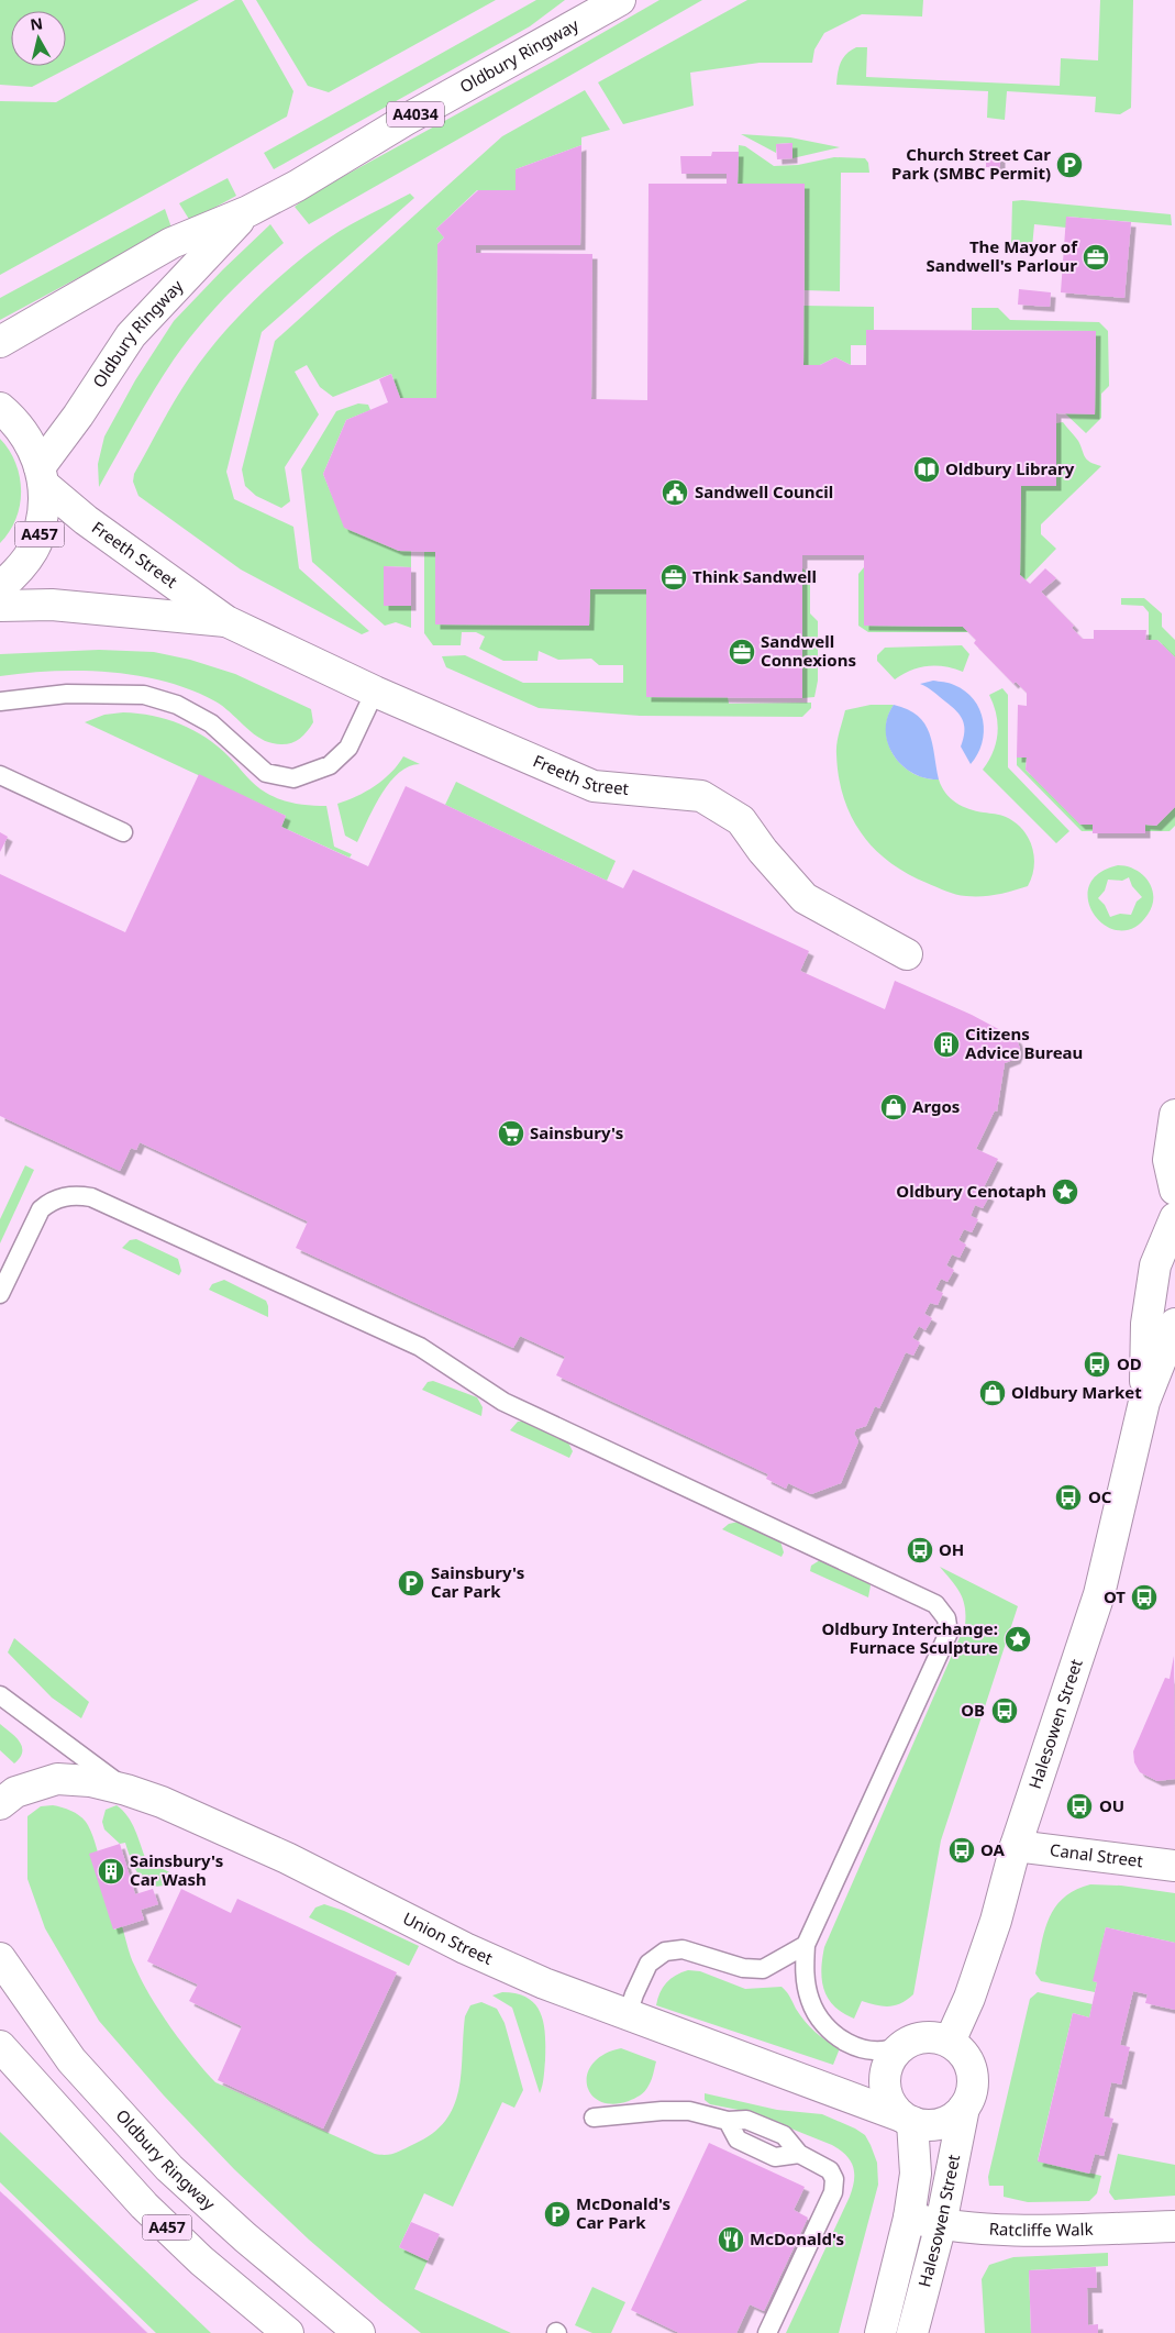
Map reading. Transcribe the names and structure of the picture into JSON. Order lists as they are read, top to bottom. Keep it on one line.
{"streets":{"main road":["Oldbury Ringway","A4034","A457","Freeth Street","Halesowen Street","Canal Street","Union Street","Ratcliffe Walk"]},"crossings":[["Oldbury Ringway","A457"],["Oldbury Ringway","Freeth Street"],["A457","Freeth Street"],["Halesowen Street","Canal Street"],["Halesowen Street","Union Street"],["Halesowen Street","Ratcliffe Walk"]],"places":{"parking":["Church Street Car Park (SMBC Permit)","Sainsbury's Car Park","McDonald's Car Park"],"office":["The Mayor of Sandwell's Parlour","Think Sandwell","Sandwell Connexions"],"library":["Oldbury Library"],"public building":["Sandwell Council"],"building":["Citizens Advice Bureau","Sainsbury's Car Wash"],"shop":["Argos","Oldbury Market"],"supermarket":["Sainsbury's"],"place":["Oldbury Cenotaph","Oldbury Interchange: Furnace Sculpture"],"bus stop":["OD","OC","OH","OT","OB","OU","OA"],"restaurant":["McDonald's"]},"north":"top"}
